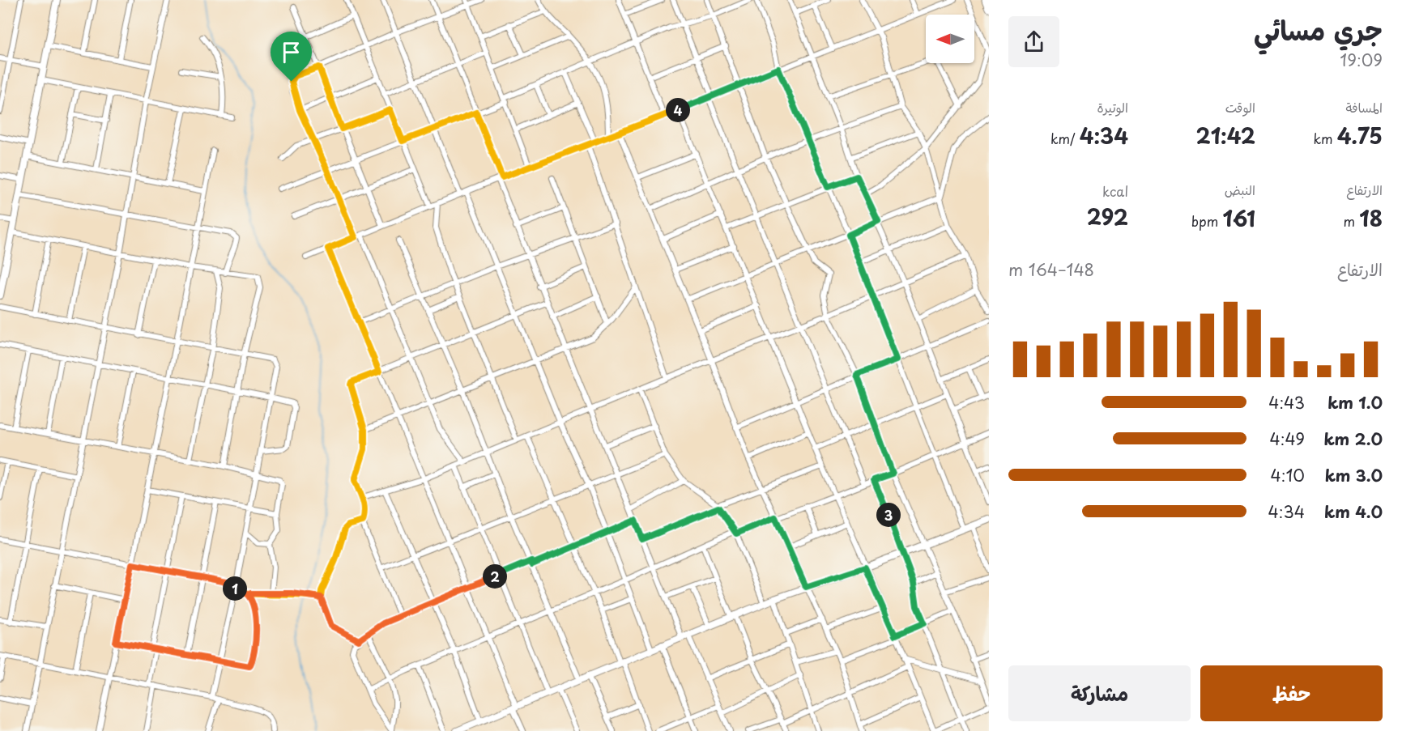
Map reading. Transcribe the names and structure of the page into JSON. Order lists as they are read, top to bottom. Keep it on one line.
{"north":"left","page":{"heading":["جري مسائي","19:09"],"stats":[["المسافة","4.75 km"],["الوقت","21:42"],["الوتيرة","4:34 /km"],["الارتفاع","18 m"],["النبض","161 bpm"],["kcal","292"]],"pins":["4","3","2","1"],"chart":["الارتفاع","148–164 m"],"list":[{"name":"1.0 km","note":"4:43"},{"name":"2.0 km","note":"4:49"},{"name":"3.0 km","note":"4:10"},{"name":"4.0 km","note":"4:34"}],"buttons":["حفظ","مشاركة"]}}
